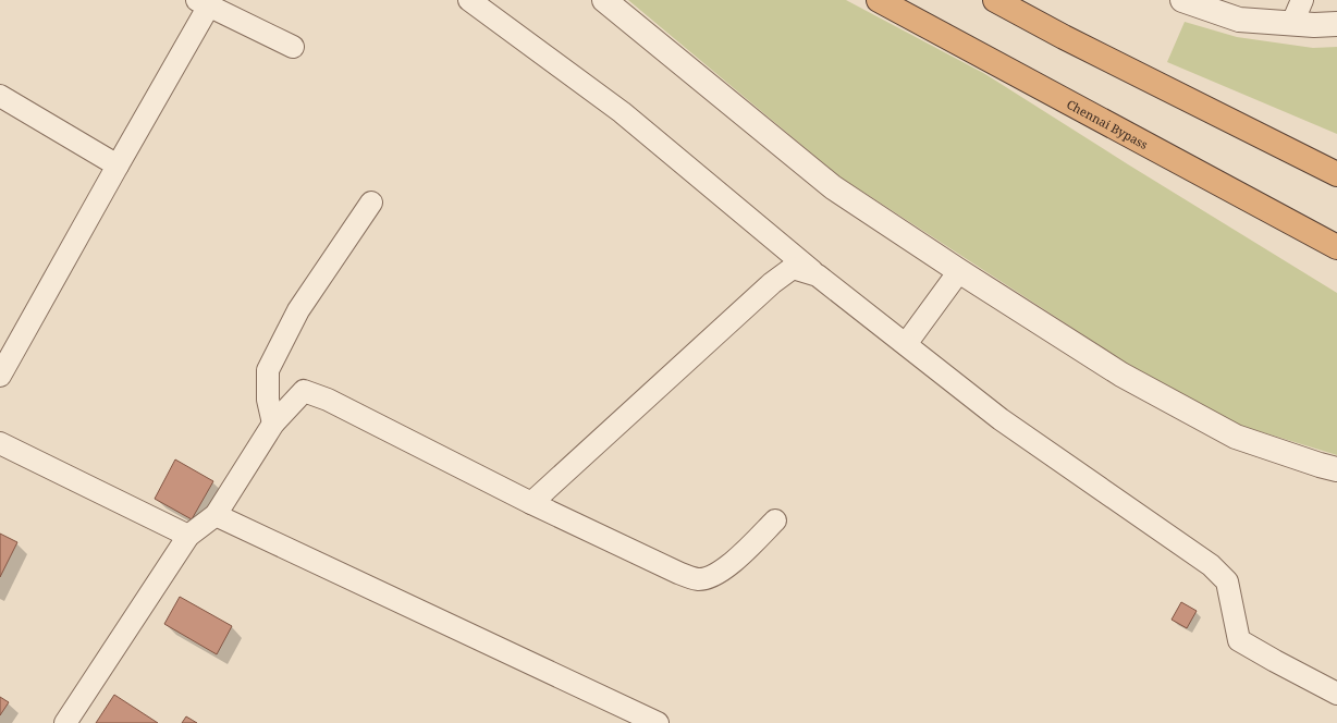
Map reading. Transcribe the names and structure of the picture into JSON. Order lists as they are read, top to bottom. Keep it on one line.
{"streets":{"highway":["Chennai Bypass"]}}
